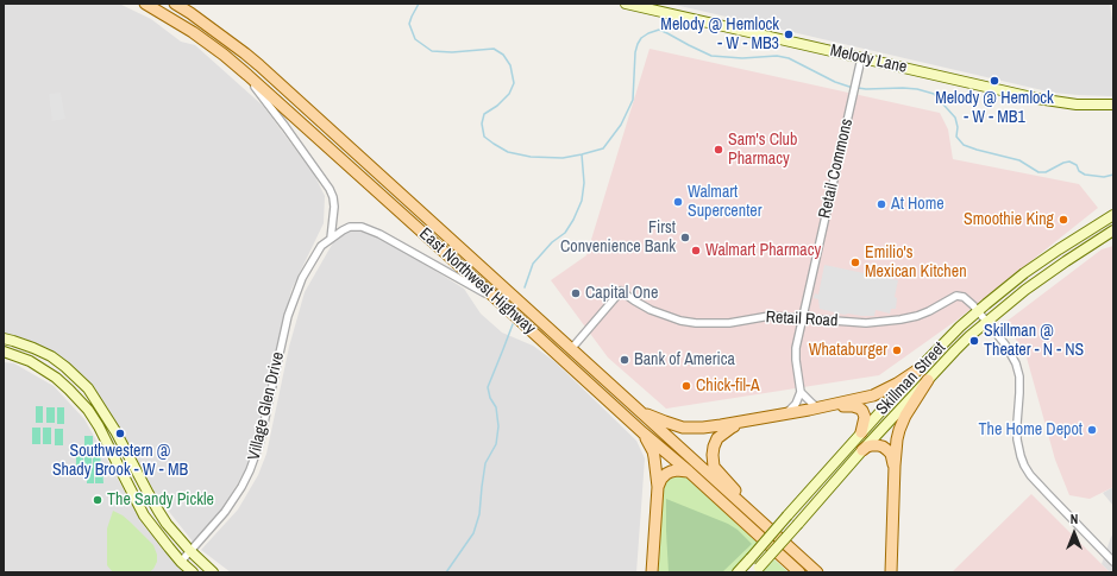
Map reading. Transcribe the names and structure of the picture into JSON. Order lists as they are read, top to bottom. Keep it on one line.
{"streets":{"main road":["East Northwest Highway"],"street":["Melody Lane","Retail Commons","Retail Road","Skillman Street","Village Glen Drive"]},"crossings":[["Melody Lane","Retail Commons"],["Retail Commons","Retail Road"],["East Northwest Highway","Retail Road"],["East Northwest Highway","Village Glen Drive"],["Retail Road","Skillman Street"]],"places":["Melody @ Hemlock - W - MB3","Melody @ Hemlock - W - MB1","Sam's Club Pharmacy","Walmart Supercenter","At Home","Smoothie King","First Convenience Bank","Walmart Pharmacy","Emilio's Mexican Kitchen","Capital One","Skillman @ Theater - N - NS","Whataburger","Bank of America","Chick-fil-A","The Home Depot","Southwestern @ Shady Brook - W - MB","The Sandy Pickle"],"north":"top"}
